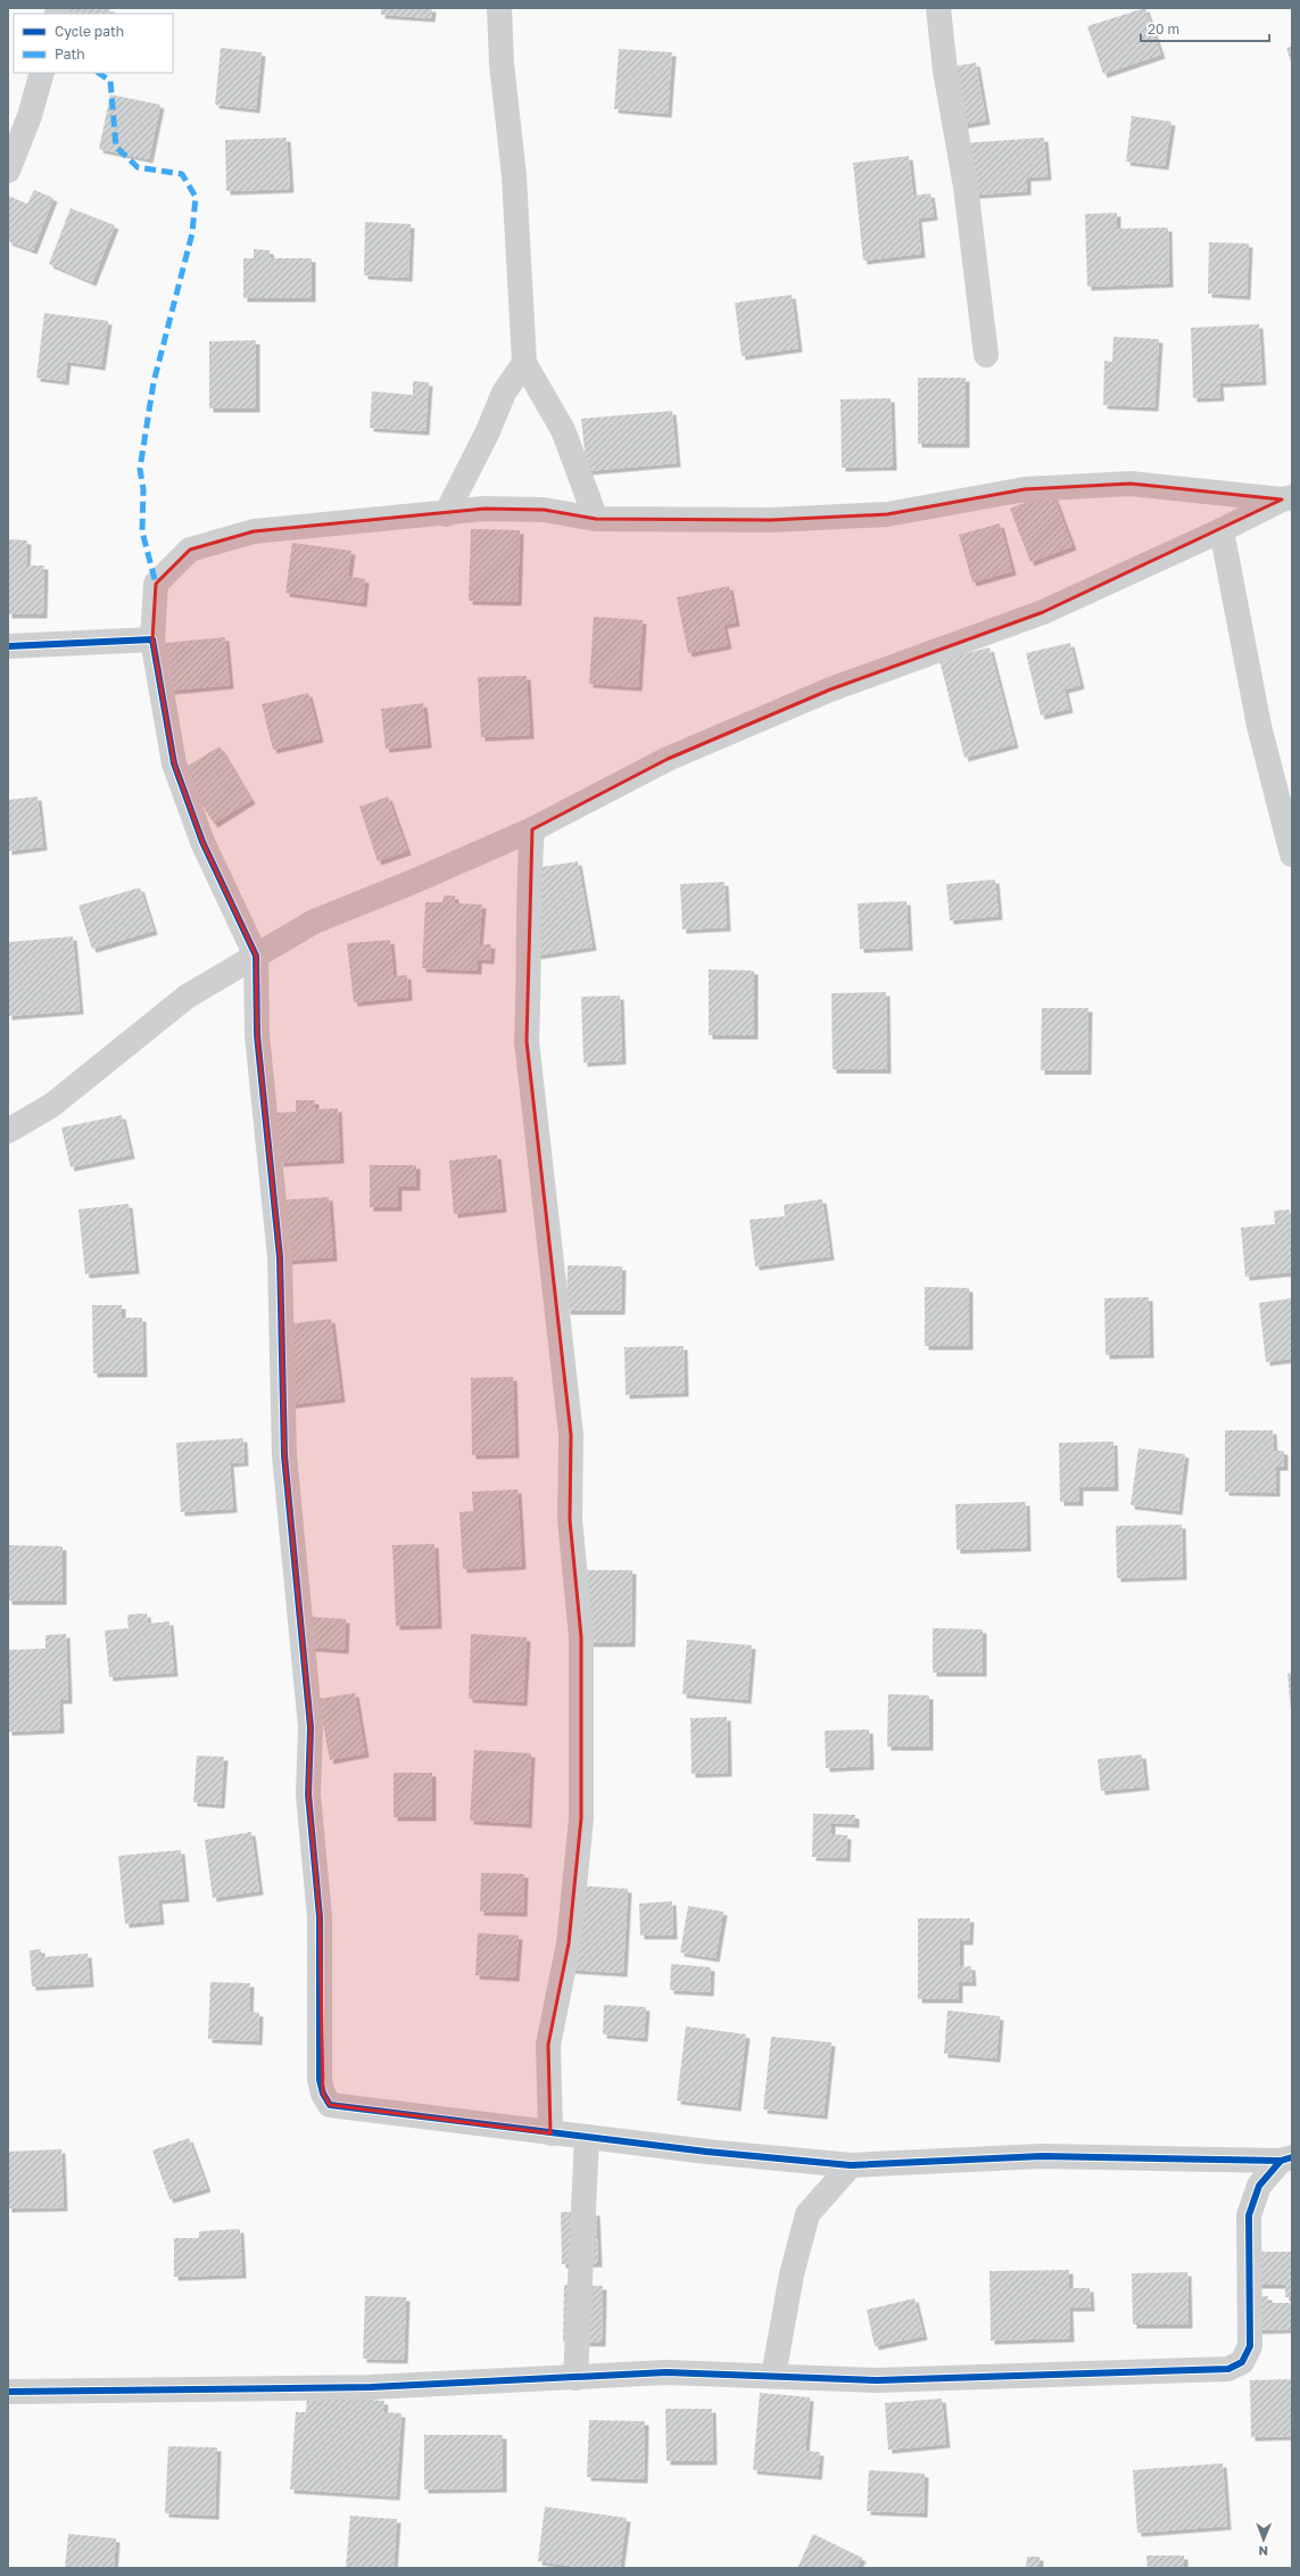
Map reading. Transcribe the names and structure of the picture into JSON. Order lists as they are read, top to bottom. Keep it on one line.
{"legend":["Cycle path","Path"],"scale_bar":"20 m","north":"bottom"}
